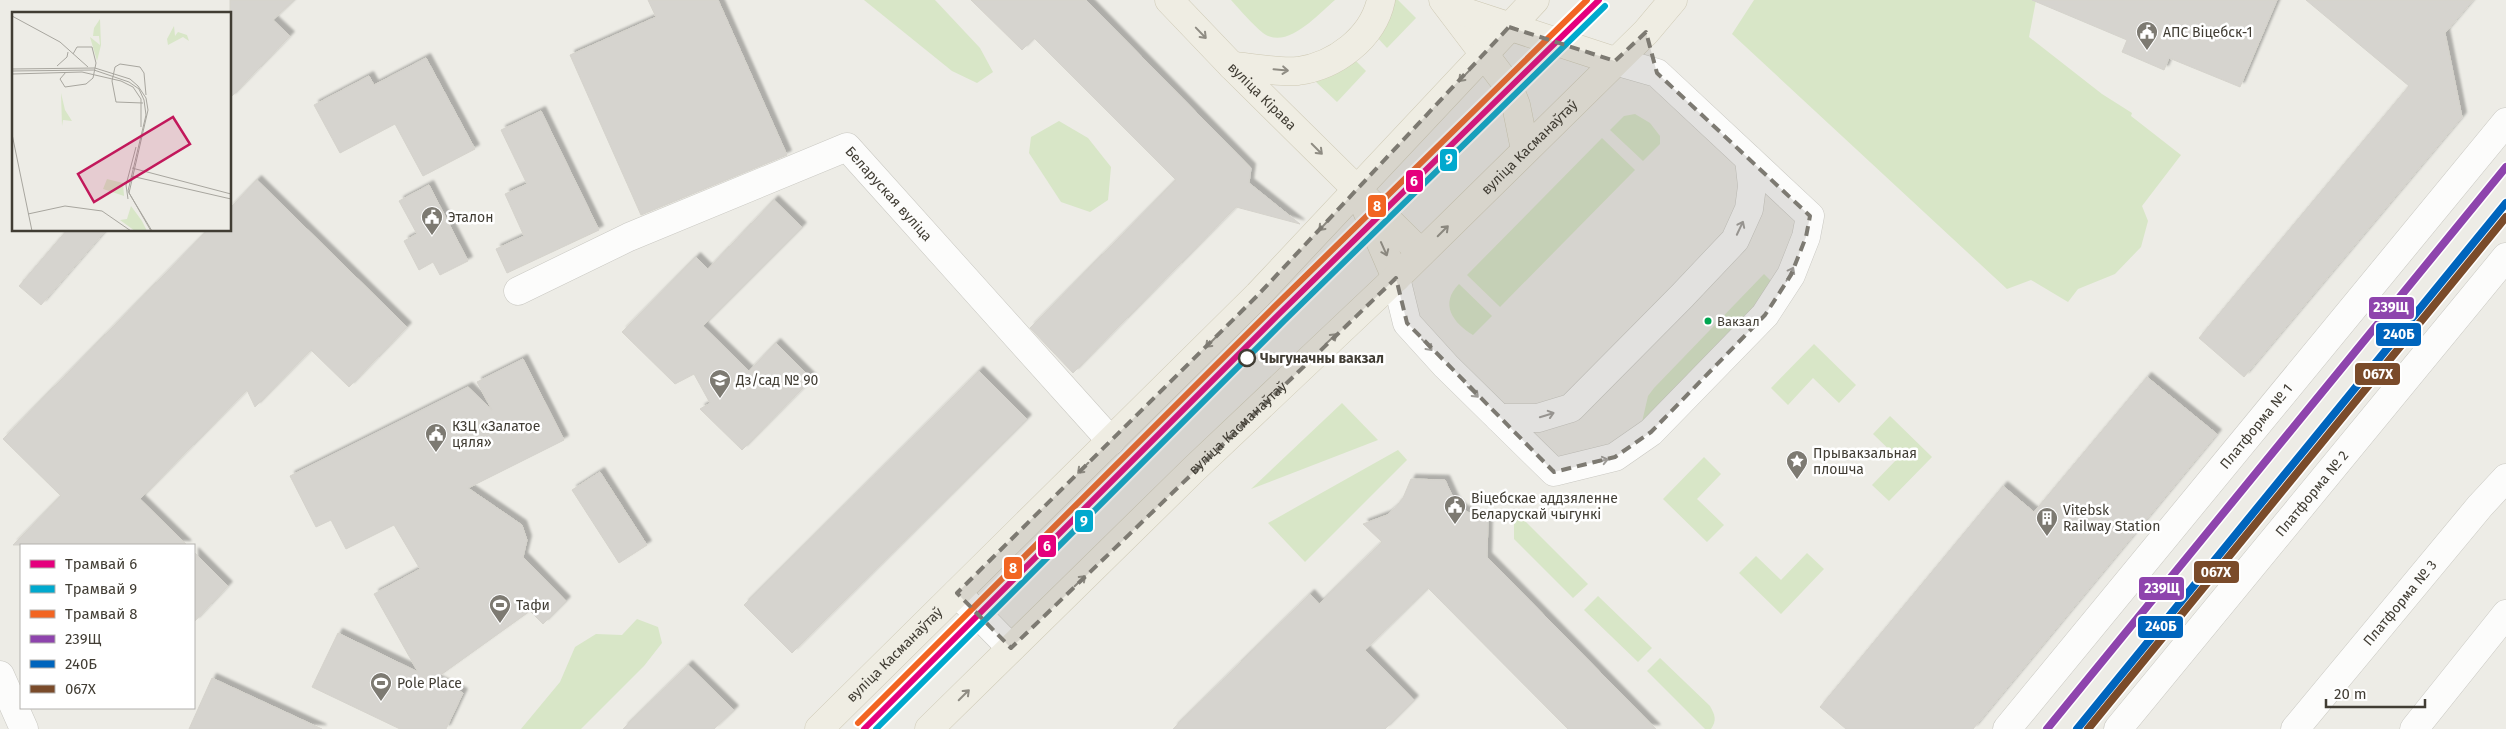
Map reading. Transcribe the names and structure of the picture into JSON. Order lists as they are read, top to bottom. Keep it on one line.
{"streets":{"main road":["вуліца Кірава","вуліца Касманаўтаў"],"street":["Беларуская вуліца","Платформа № 1","Платформа № 2","Платформа № 3"]},"crossings":[["вуліца Кірава","вуліца Касманаўтаў"],["вуліца Касманаўтаў","Беларуская вуліца"]],"places":{"public building":["АПС Віцебск-1","Эталон","КЗЦ «Залатое цяля»","Віцебскае аддзяленне Беларускай чыгункі"],"other":["Вакзал","Чыгуначны вакзал"],"school or university":["Дз/сад № 90"],"place":["Прывакзальная плошча"],"building":["Vitebsk Railway Station"],"sports":["Тафи","Pole Place"]},"lines":["tram line 6","tram line 8","tram line 9","transit line 239Щ","transit line 240Б","transit line 067Х"],"legend":["Трамвай 6","Трамвай 9","Трамвай 8","239Щ","240Б","067Х"],"scale_bar":"20 m"}
